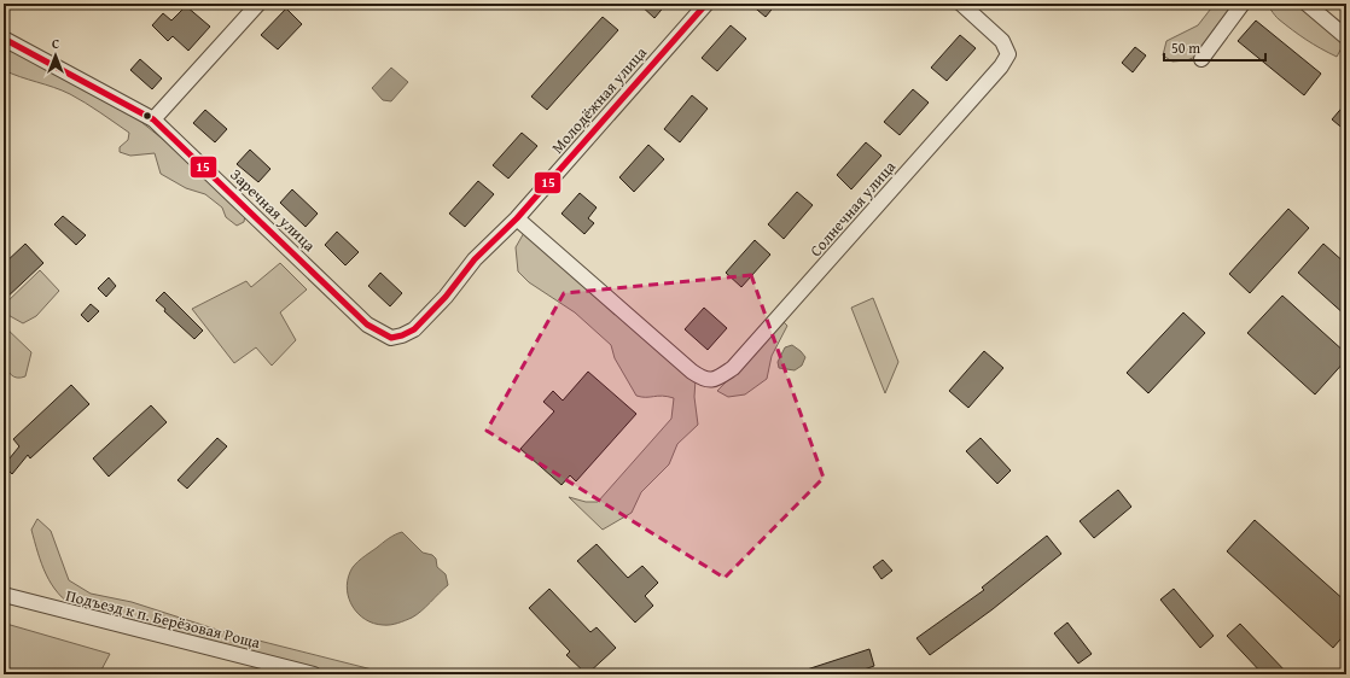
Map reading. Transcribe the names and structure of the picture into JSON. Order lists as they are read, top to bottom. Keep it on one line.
{"streets":{"street":["Молодёжная улица","Солнечная улица","Заречная улица","Подъезд к п. Берёзовая Роща"]},"crossings":[["Молодёжная улица","Солнечная улица"],["Молодёжная улица","Заречная улица"]],"lines":["transit line 15"],"scale_bar":"50 m","north":"top"}
